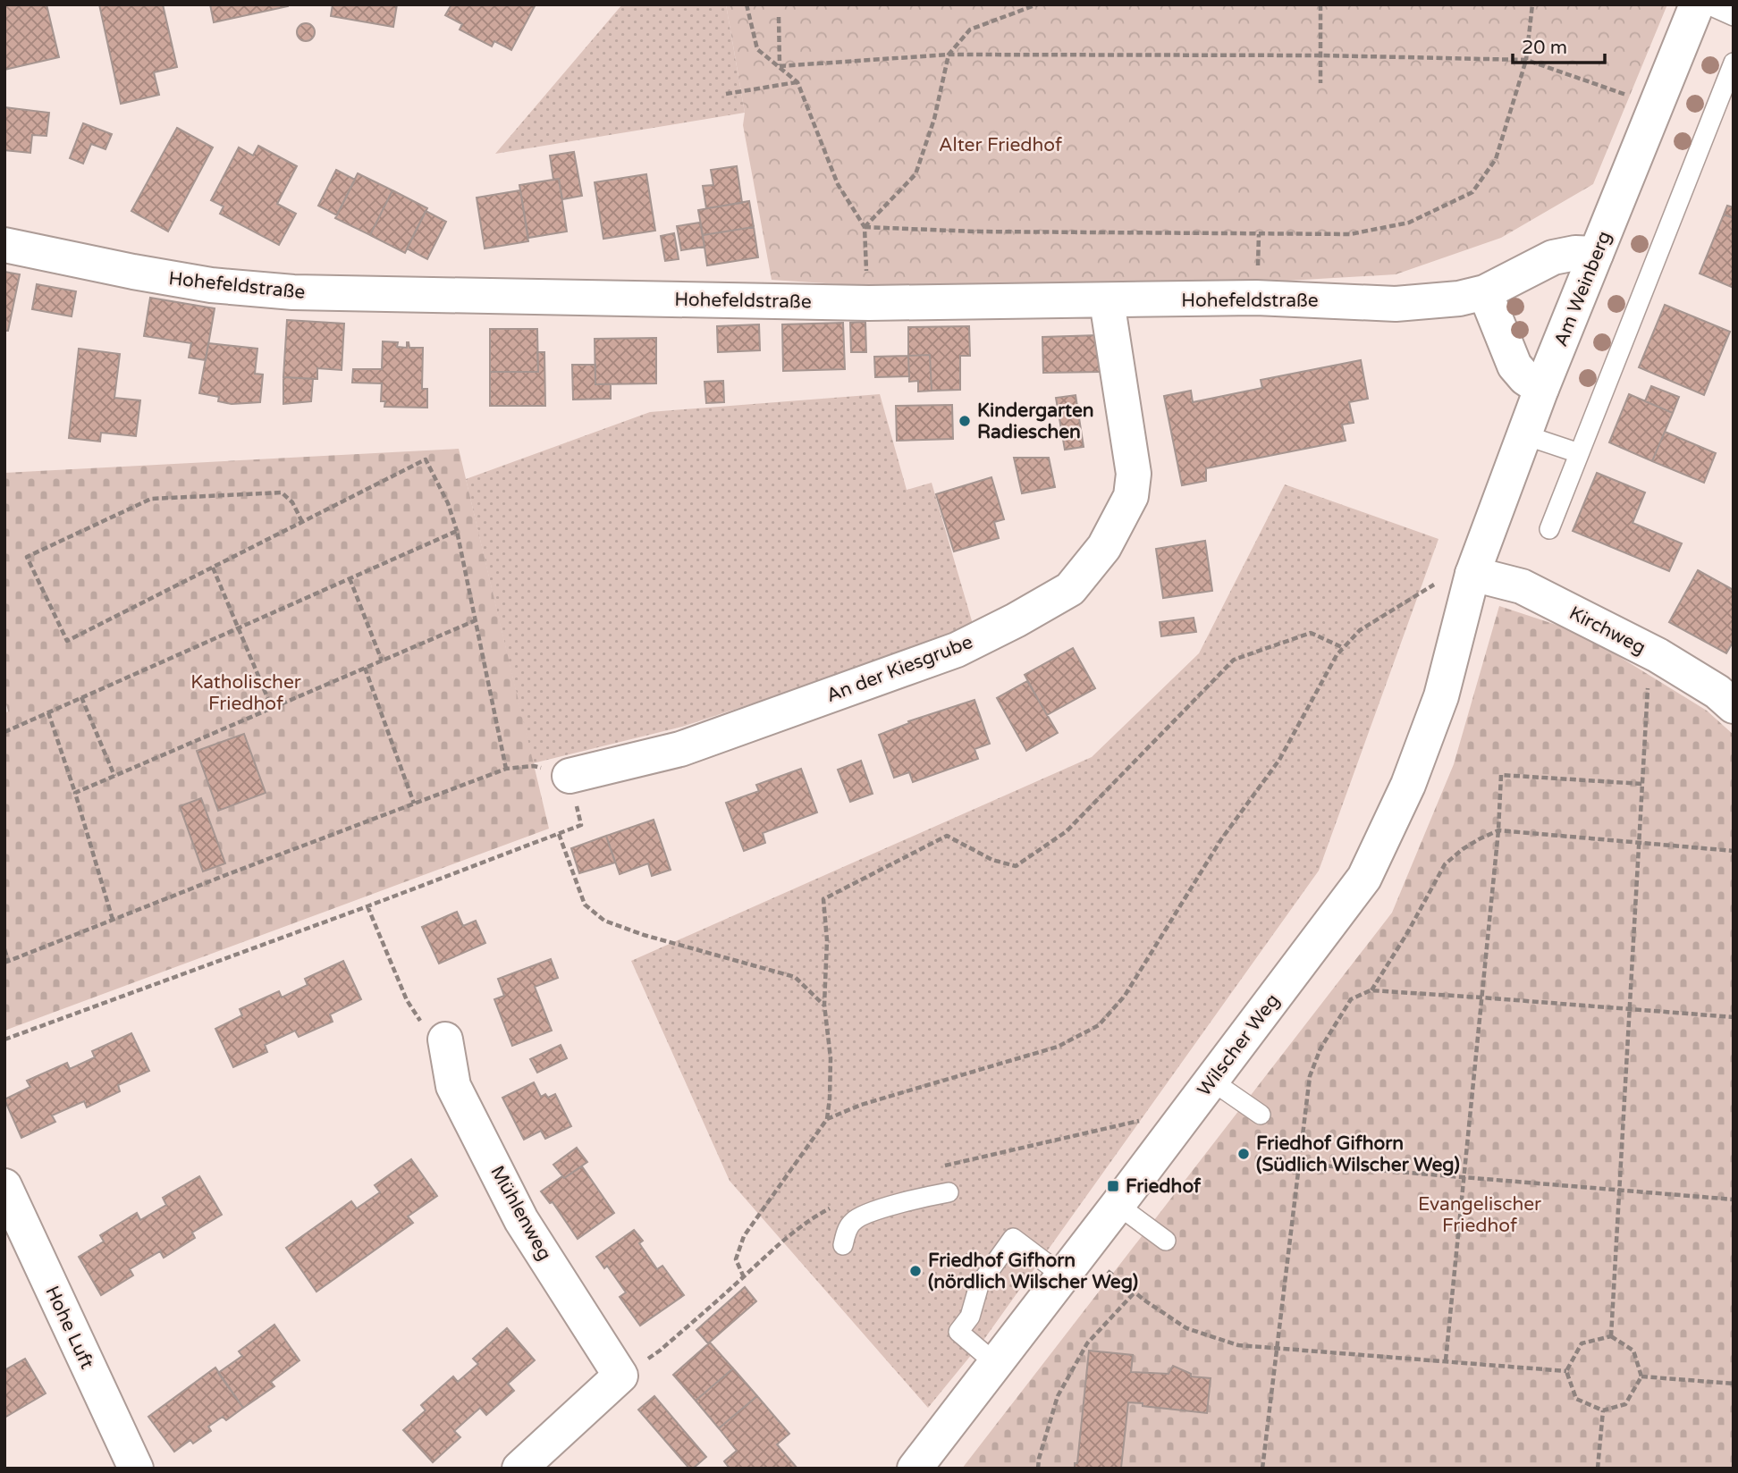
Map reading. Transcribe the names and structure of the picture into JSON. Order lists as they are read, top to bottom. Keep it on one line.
{"streets":{"street":["Hohefeldstraße","Am Weinberg","Kirchweg","An der Kiesgrube","Wilscher Weg","Mühlenweg","Hohe Luft"]},"crossings":[["Hohefeldstraße","Am Weinberg"],["Hohefeldstraße","An der Kiesgrube"],["Am Weinberg","Kirchweg"],["Am Weinberg","Wilscher Weg"],["Kirchweg","Wilscher Weg"]],"parks":["Alter Friedhof","Katholischer Friedhof","Evangelischer Friedhof"],"places":{"other":["Kindergarten Radieschen","Friedhof Gifhorn (Südlich Wilscher Weg)","Friedhof Gifhorn (nördlich Wilscher Weg)"],"transit":["Friedhof"]},"scale_bar":"20 m"}
